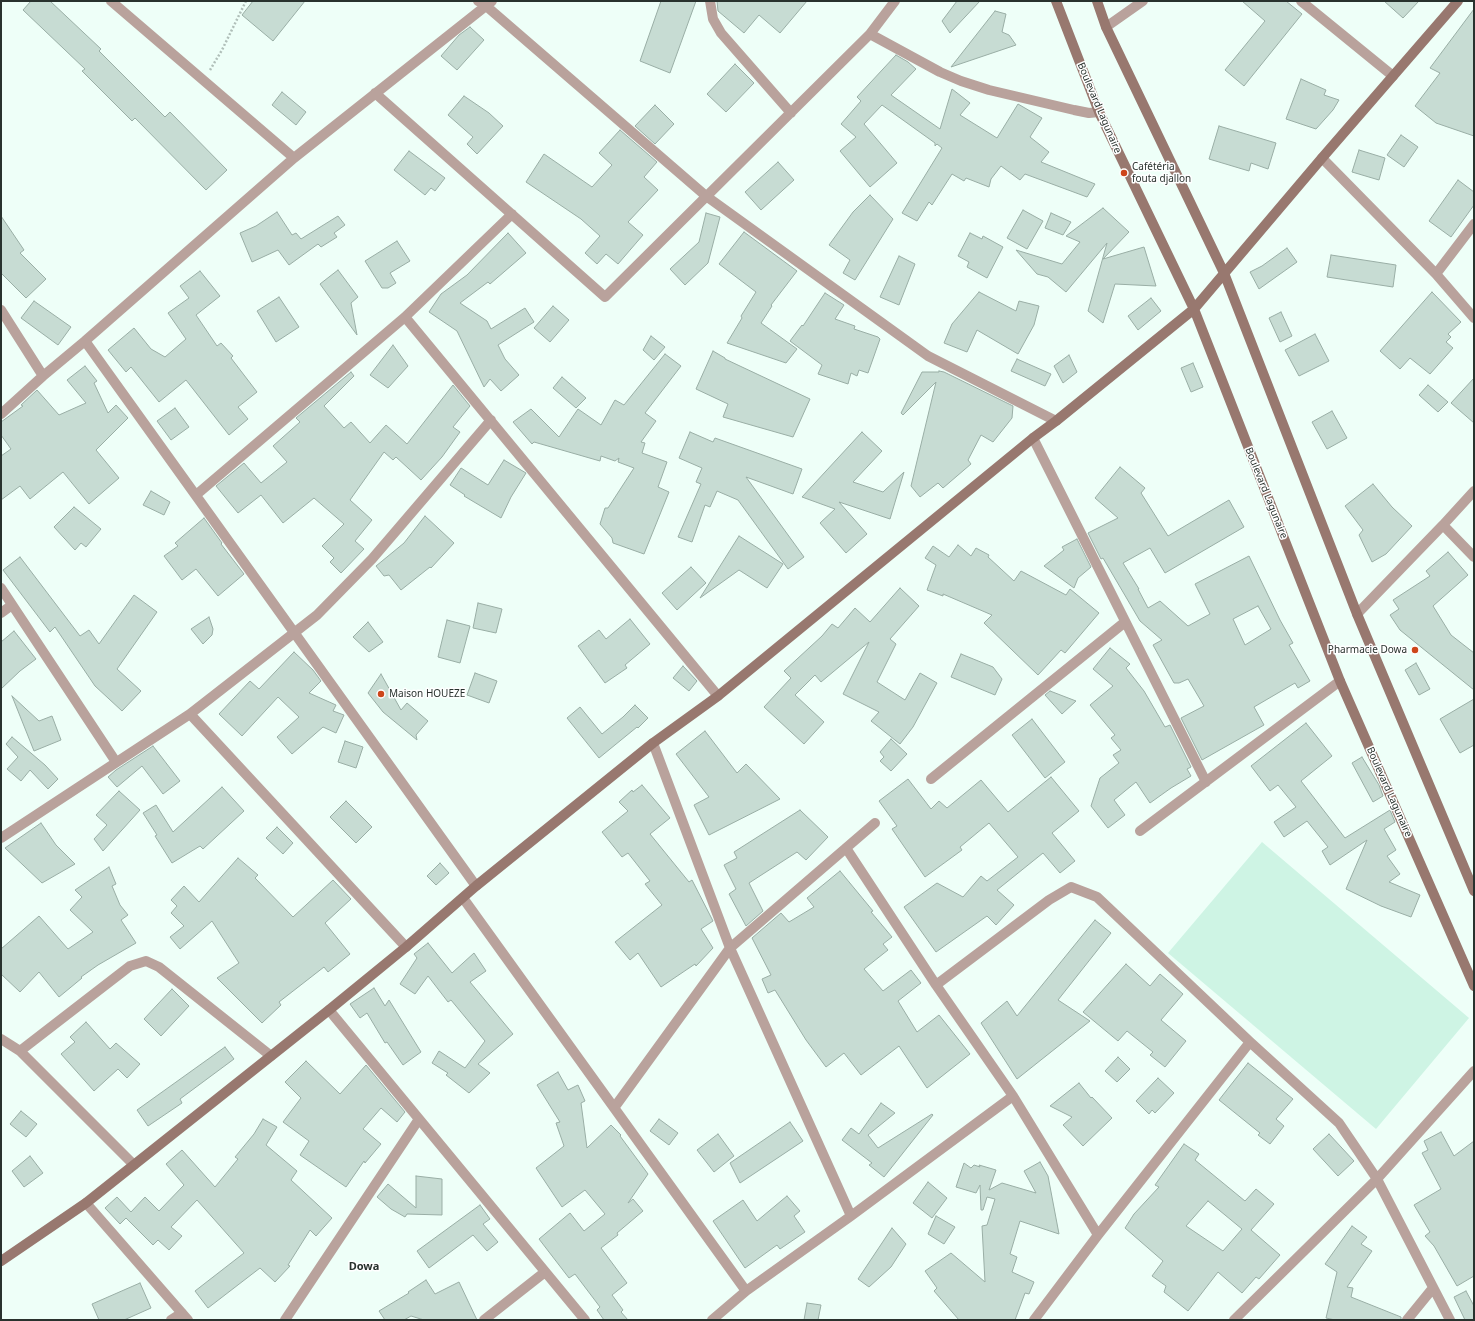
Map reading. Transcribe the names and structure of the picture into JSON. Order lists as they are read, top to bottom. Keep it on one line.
{"streets":{"main road":["Boulevard Lagunaire"]},"districts":["Dowa"],"places":["Cafétéria fouta djallon","Pharmacie Dowa","Maison HOUEZE"]}
